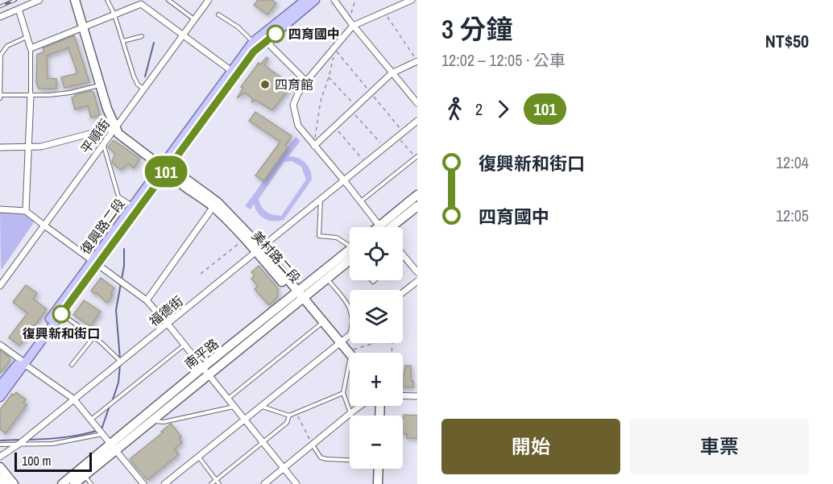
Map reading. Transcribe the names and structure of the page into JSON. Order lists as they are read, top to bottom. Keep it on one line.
{"streets":{"main road":["復興路二段"],"street":["平順街","美村路二段","福德街","南平路"]},"crossings":[["平順街","美村路二段"],["復興路二段","美村路二段"],["美村路二段","福德街"],["美村路二段","南平路"]],"places":["四育國中","四育館","復興新和街口"],"lines":["bus line 101"],"scale_bar":"100 m","page":{"on_map":"101","heading":["3 分鐘","12:02 – 12:05 · 公車","NT$50"],"legs":["2","101"],"list":[{"name":"復興新和街口","value":"12:04"},{"name":"四育國中","value":"12:05"}],"map_buttons":["+","−"],"buttons":["開始","車票"],"scale":"100 m"}}
